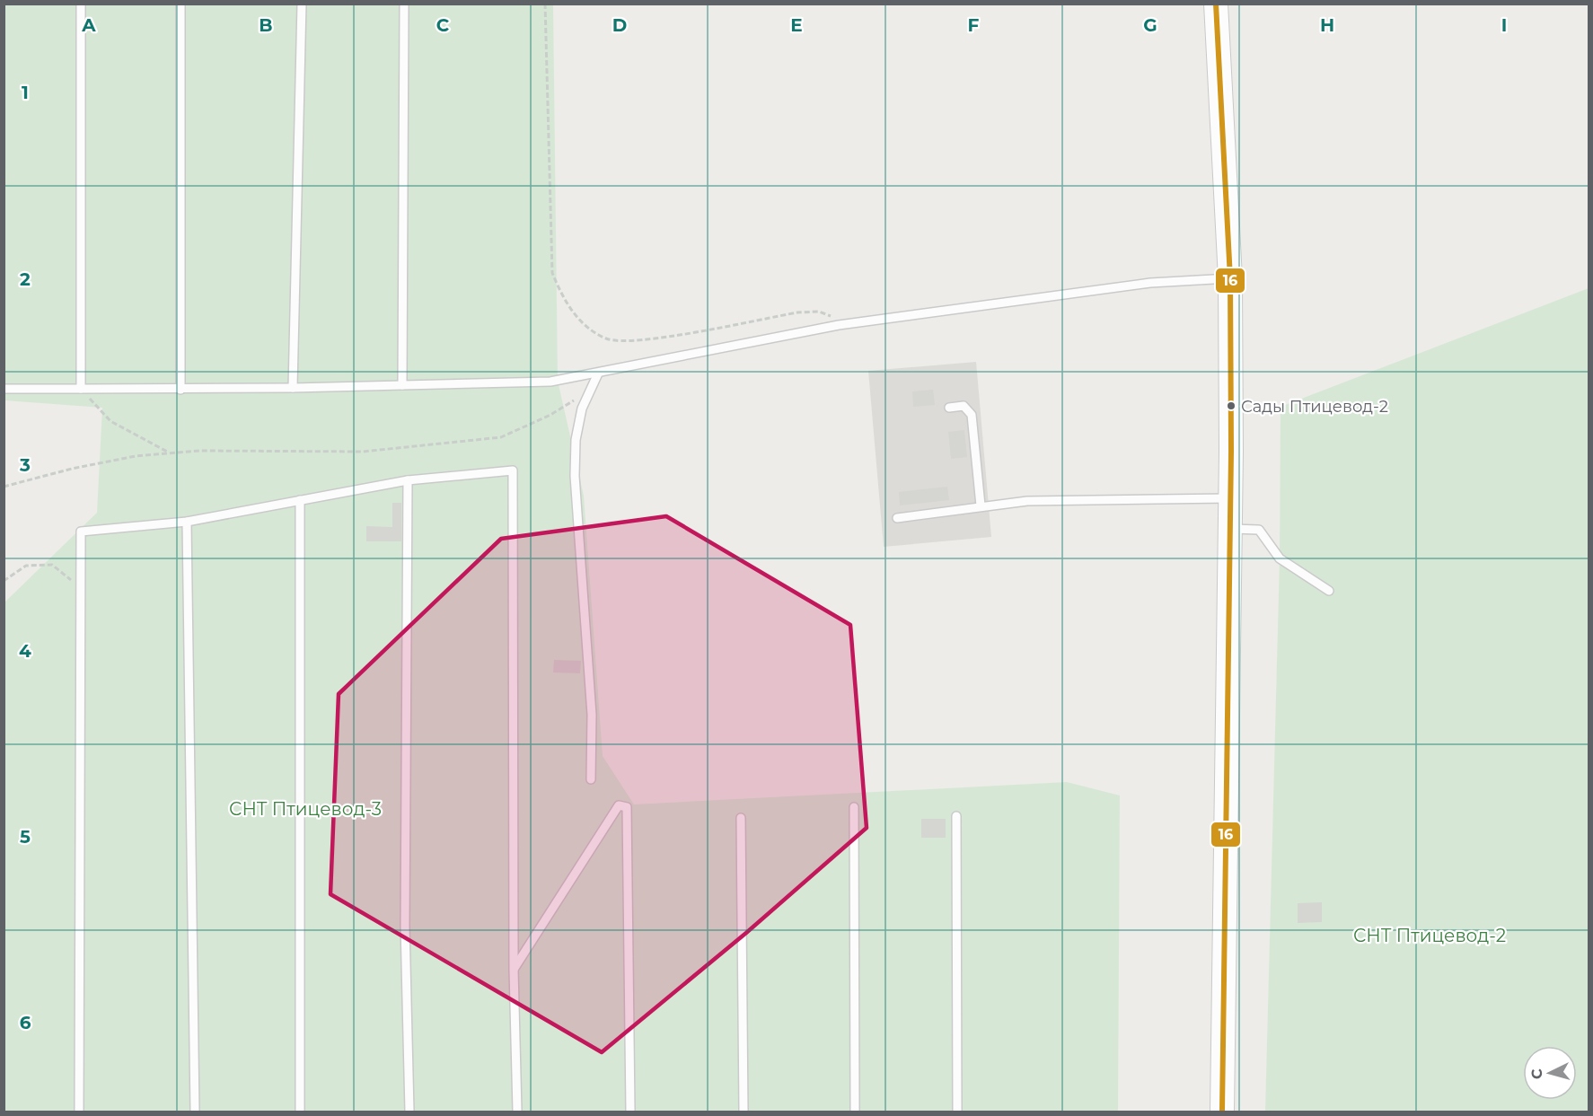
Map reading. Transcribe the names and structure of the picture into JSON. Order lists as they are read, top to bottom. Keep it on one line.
{"parks":["СНТ Птицевод-3","СНТ Птицевод-2"],"places":["Сады Птицевод-2"],"lines":["transit line 16"],"north":"left","grid":{"columns":["A","B","C","D","E","F","G","H","I"],"rows":["1","2","3","4","5","6"]}}
